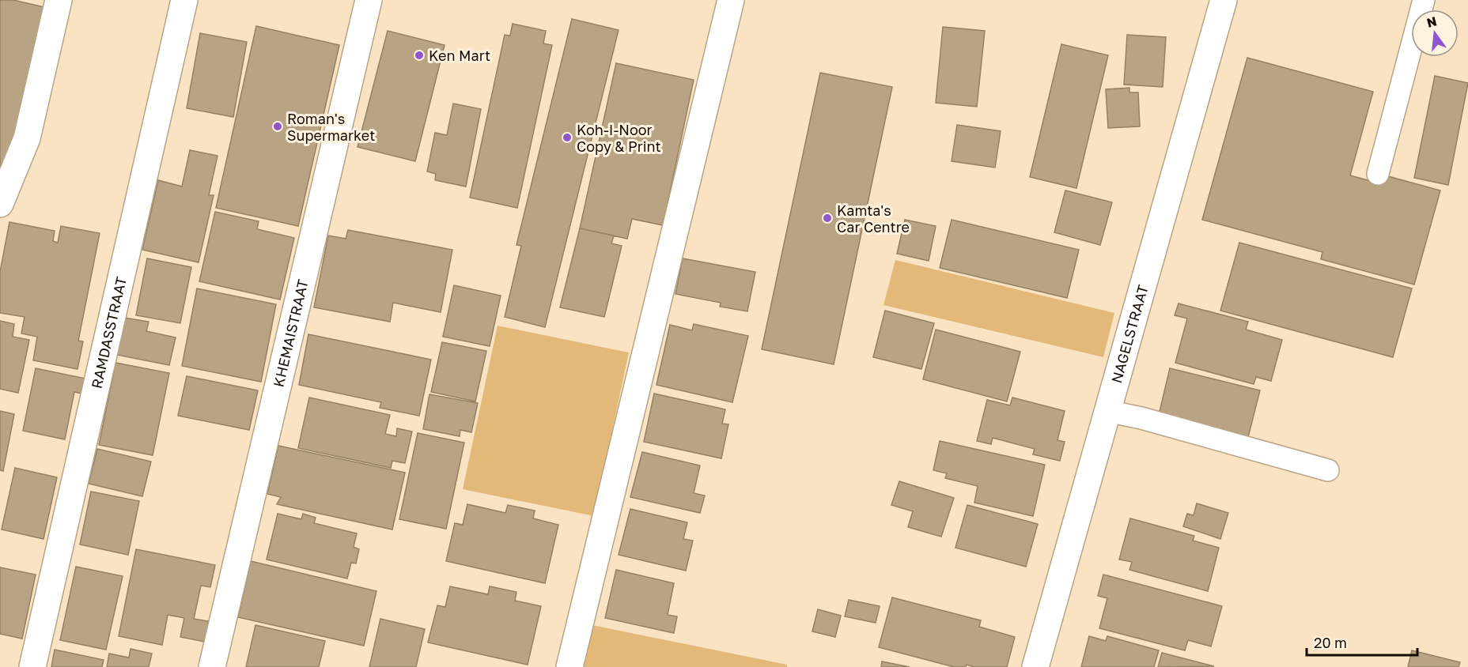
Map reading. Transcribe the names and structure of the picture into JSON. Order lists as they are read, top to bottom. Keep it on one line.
{"streets":{"street":["RAMDASSTRAAT","KHEMAISTRAAT","NAGELSTRAAT"]},"places":["Ken Mart","Roman's Supermarket","Koh-I-Noor Copy & Print","Kamta's Car Centre"],"scale_bar":"20 m","north":"top"}
